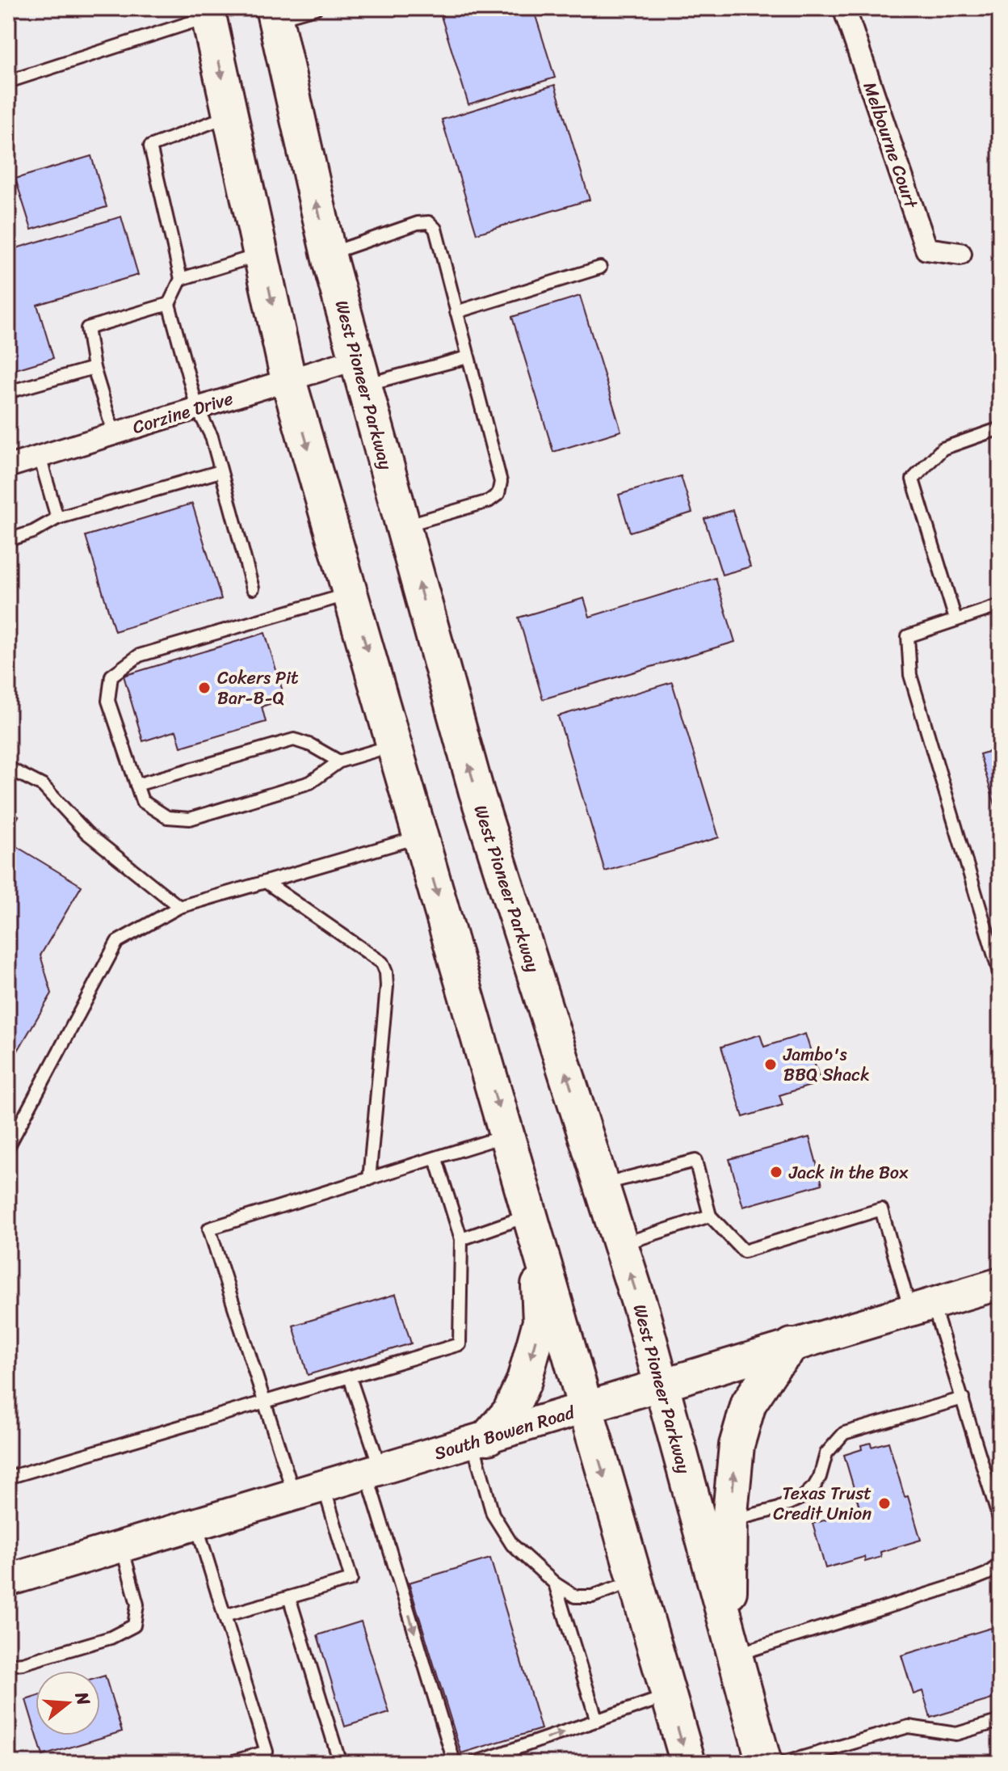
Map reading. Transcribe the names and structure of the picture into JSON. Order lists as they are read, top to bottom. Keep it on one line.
{"streets":{"main road":["West Pioneer Parkway","South Bowen Road"],"street":["Melbourne Court","Corzine Drive"]},"crossings":[["West Pioneer Parkway","Corzine Drive"],["West Pioneer Parkway","South Bowen Road"]],"places":["Cokers Pit Bar-B-Q","Jambo's BBQ Shack","Jack in the Box","Texas Trust Credit Union"],"north":"right"}
